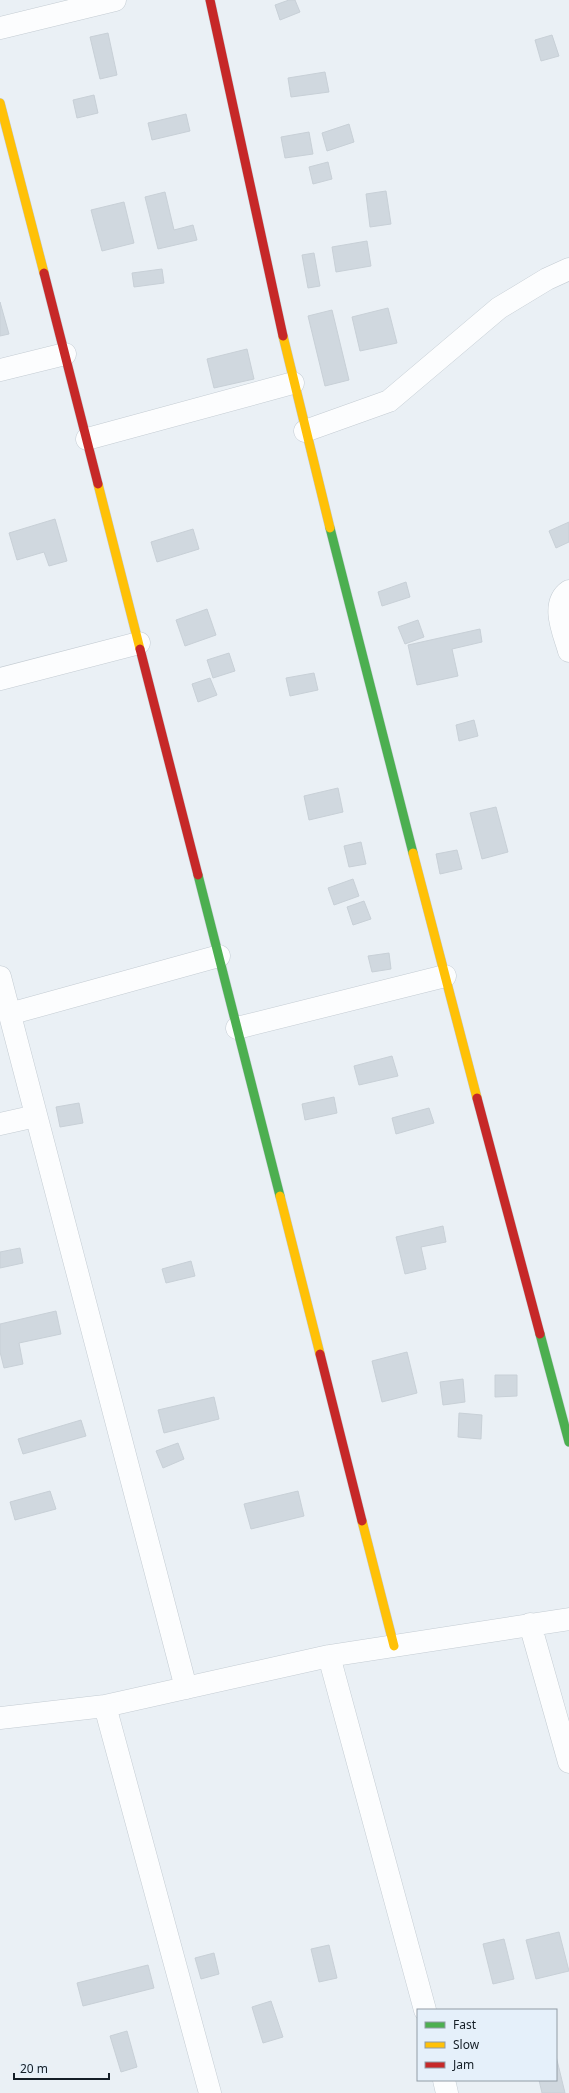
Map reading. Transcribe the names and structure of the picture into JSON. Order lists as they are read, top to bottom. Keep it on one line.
{"legend":["Fast","Slow","Jam"],"scale_bar":"20 m"}
